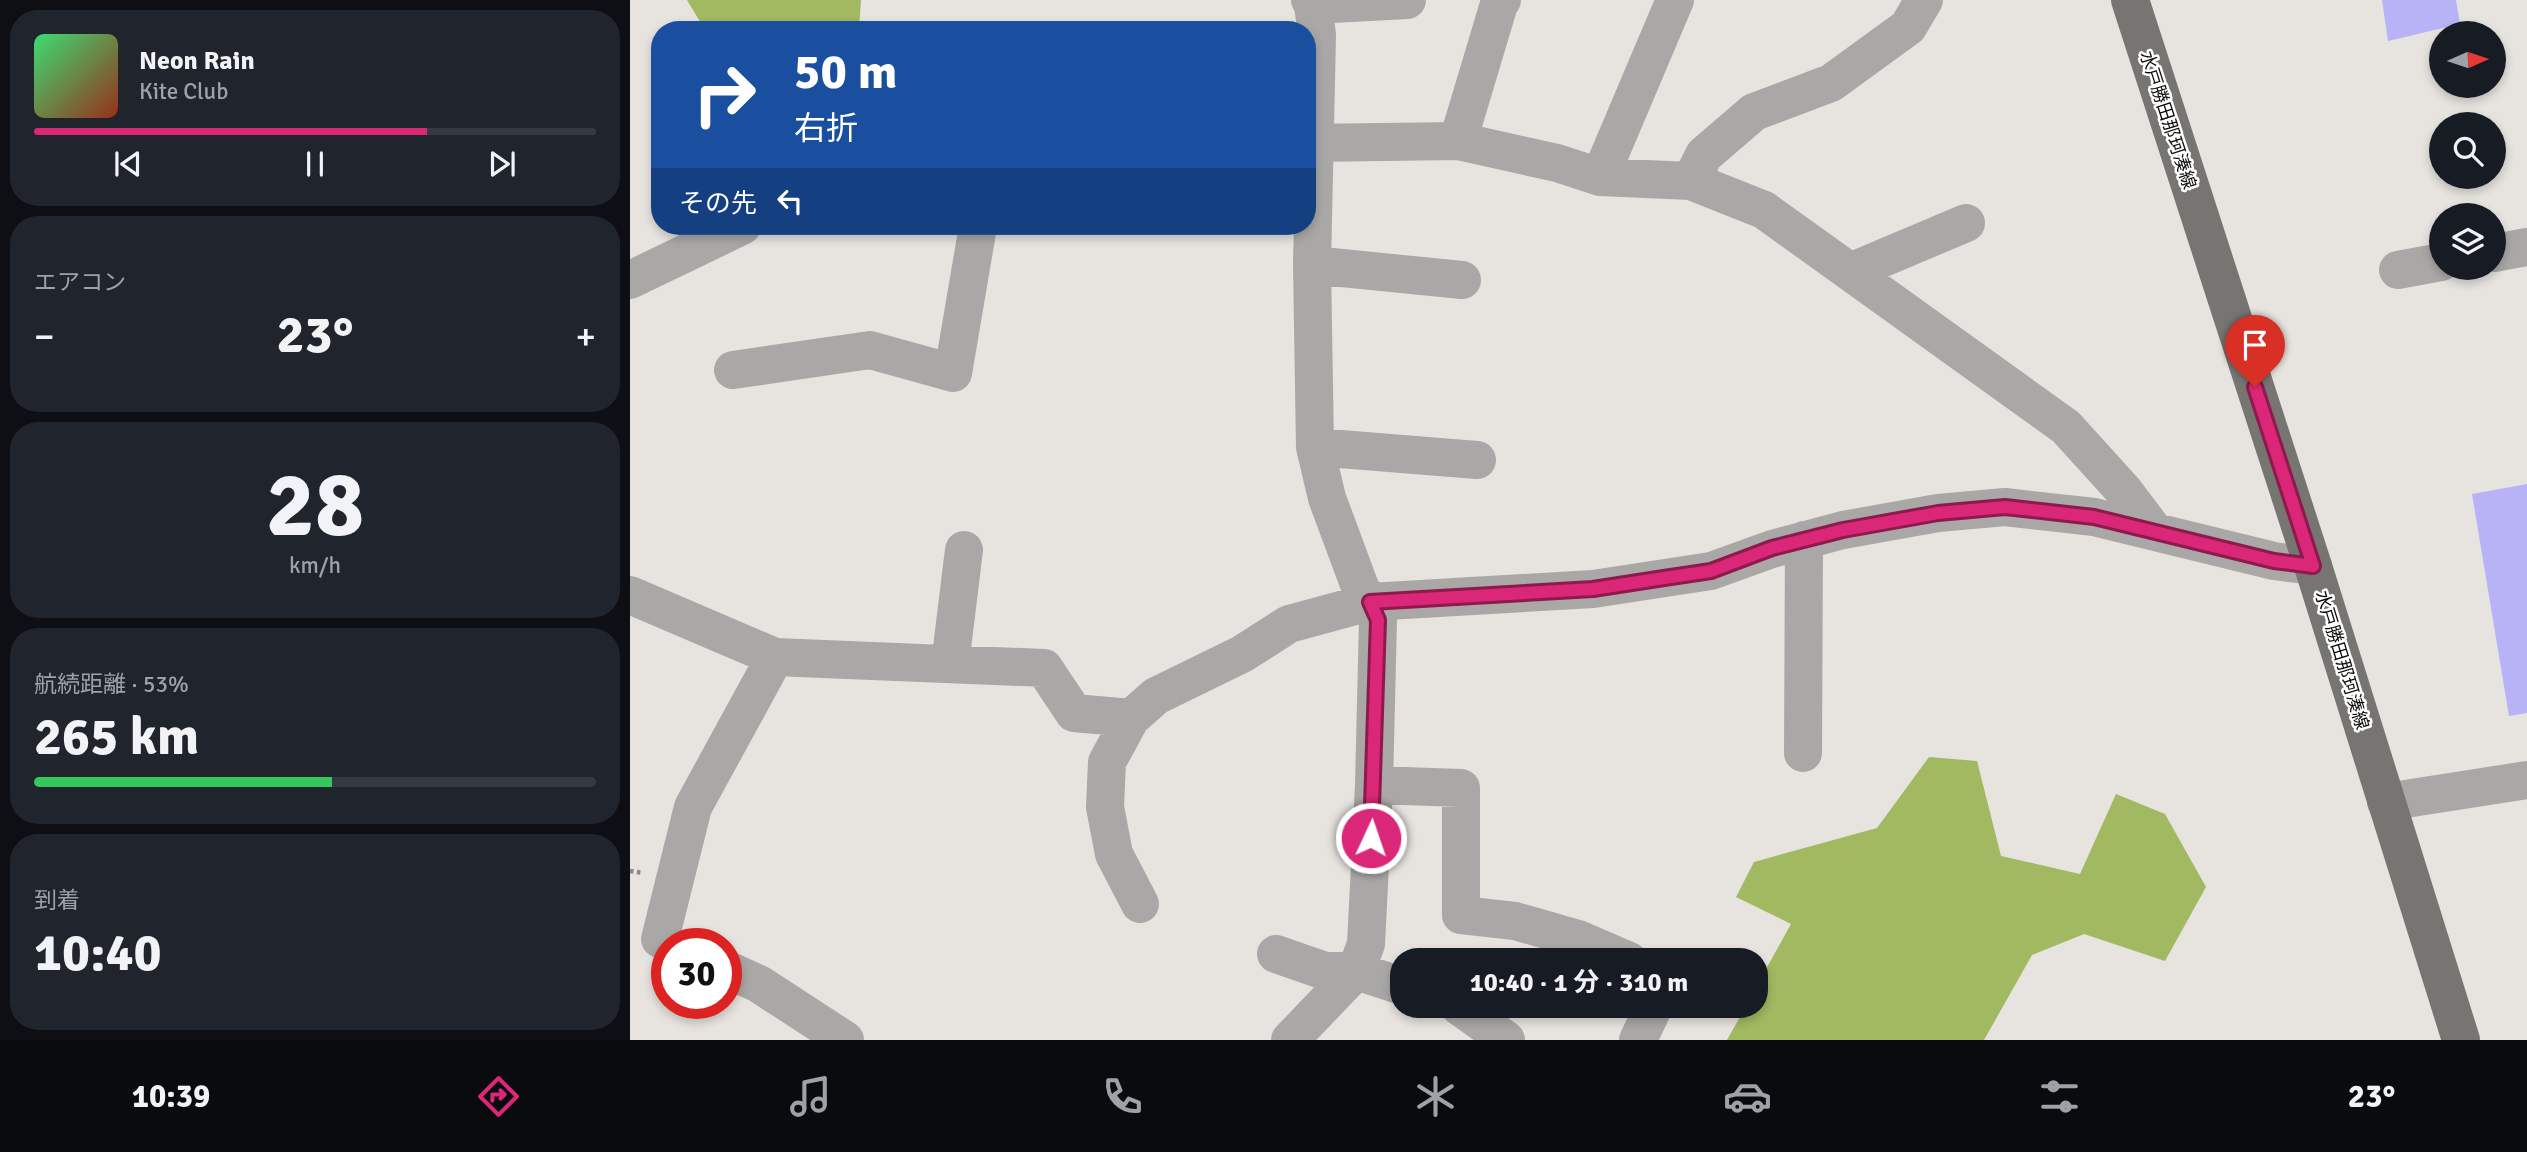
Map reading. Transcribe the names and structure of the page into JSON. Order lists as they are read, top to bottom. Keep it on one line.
{"streets":{"main road":["水戸勝田那珂湊線"]},"north":"right","page":{"turn":["50 m","右折"],"song":["Neon Rain","Kite Club"],"then":"その先","tile":["エアコン",["28","km/h"],["航続距離 · 53%","265 km"],["到着","10:40"]],"heat":["−","23°","+"],"limit":"30","trip":"10:40 · 1 分 · 310 m","tabs":["10:39","23°"]}}
